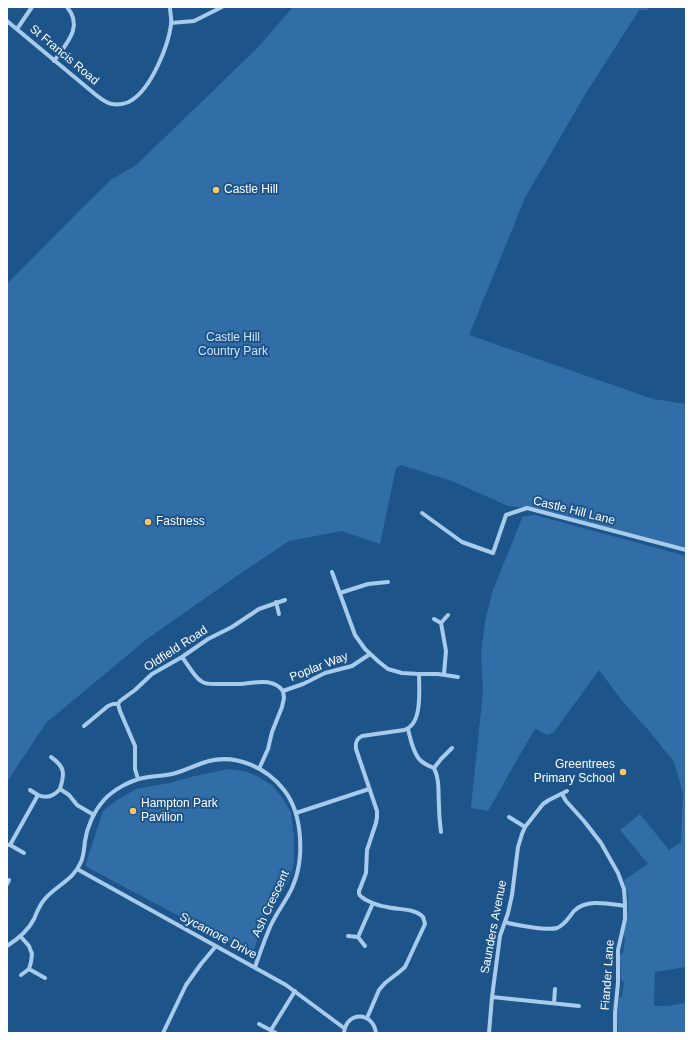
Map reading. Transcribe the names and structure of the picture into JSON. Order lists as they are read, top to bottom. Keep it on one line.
{"streets":{"street":["St Francis Road","Castle Hill Lane","Oldfield Road","Poplar Way","Ash Crescent","Saunders Avenue","Sycamore Drive","Fiander Lane"]},"crossings":[["Poplar Way","Ash Crescent"],["Ash Crescent","Sycamore Drive"],["Saunders Avenue","Fiander Lane"]],"parks":["Castle Hill Country Park"],"places":["Castle Hill","Fastness","Greentrees Primary School","Hampton Park Pavilion"]}
